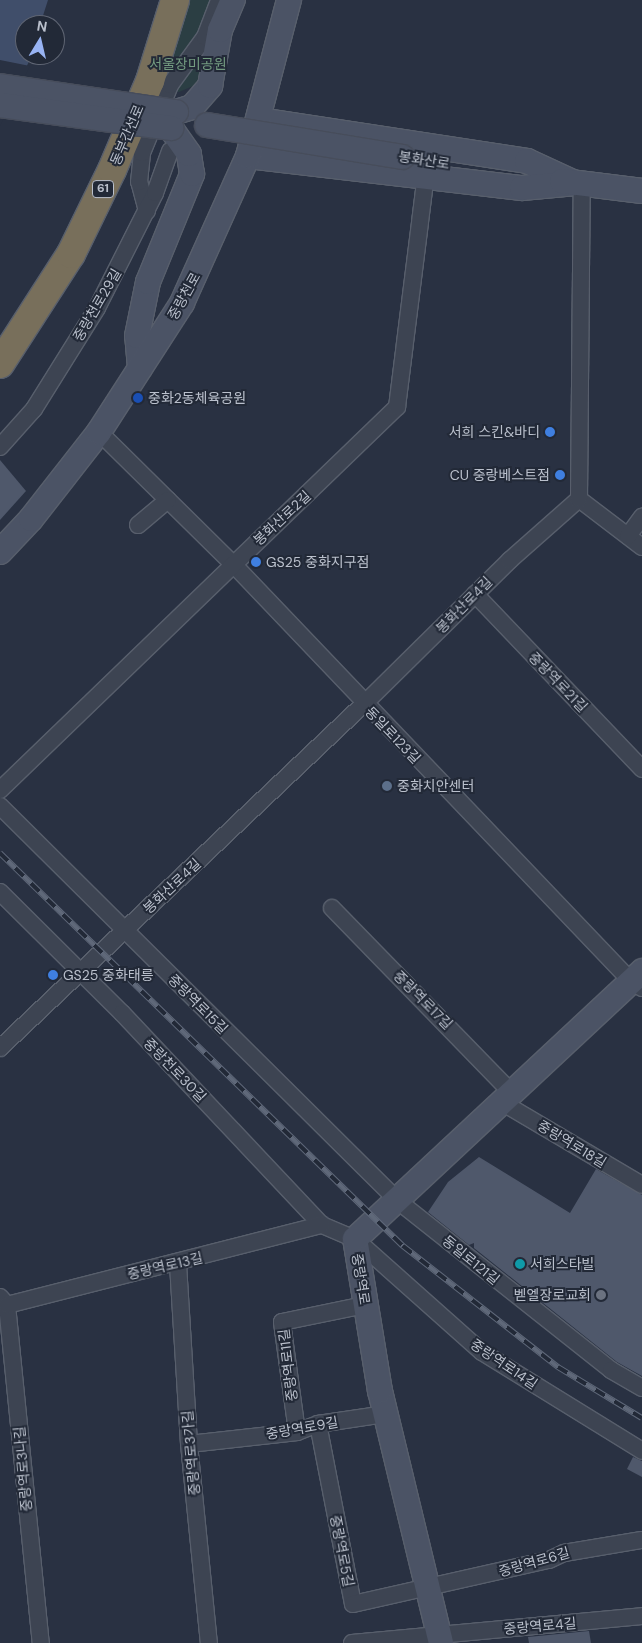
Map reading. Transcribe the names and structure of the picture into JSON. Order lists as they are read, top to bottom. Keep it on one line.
{"streets":{"highway":["동부간선로","61"],"main road":["봉화산로","중랑천로","중랑역로"],"street":["중랑천로29길","봉화산로2길","봉화산로4길","중랑역로21길","동일로123길","중랑역로17길","중랑역로15길","중랑천로30길","중랑역로18길","동일로121길","중랑역로13길","중랑역로14길","중랑역로11길","중랑역로9길","중랑역로3가길","중랑역로3나길","중랑역로5길","중랑역로6길","중랑역로4길"]},"crossings":[["봉화산로","중랑천로29길"],["중랑천로","동일로123길"],["봉화산로2길","동일로123길"],["봉화산로4길","중랑역로21길"],["봉화산로4길","동일로123길"],["봉화산로4길","중랑역로15길"],["봉화산로4길","중랑천로30길"],["동일로123길","중랑역로"],["중랑역로17길","중랑역로18길"],["중랑역로17길","중랑역로"],["중랑역로15길","동일로121길"],["중랑역로15길","중랑역로"],["중랑천로30길","중랑역로13길"],["중랑천로30길","중랑역로"],["중랑천로30길","중랑역로14길"],["중랑역로18길","중랑역로"],["동일로121길","중랑역로"],["중랑역로13길","중랑역로3가길"],["중랑역로13길","중랑역로3나길"],["중랑역로","중랑역로14길"],["중랑역로","중랑역로11길"],["중랑역로","중랑역로9길"],["중랑역로","중랑역로5길"],["중랑역로","중랑역로6길"],["중랑역로","중랑역로4길"],["중랑역로11길","중랑역로9길"],["중랑역로9길","중랑역로3가길"],["중랑역로9길","중랑역로5길"],["중랑역로5길","중랑역로6길"]],"parks":["서울장미공원"],"places":["중화2동체육공원","서희 스킨&바디","CU 중랑베스트점","GS25 중화지구점","중화치안센터","GS25 중화태릉","서희스타빌","벧엘장로교회"],"north":"top"}
